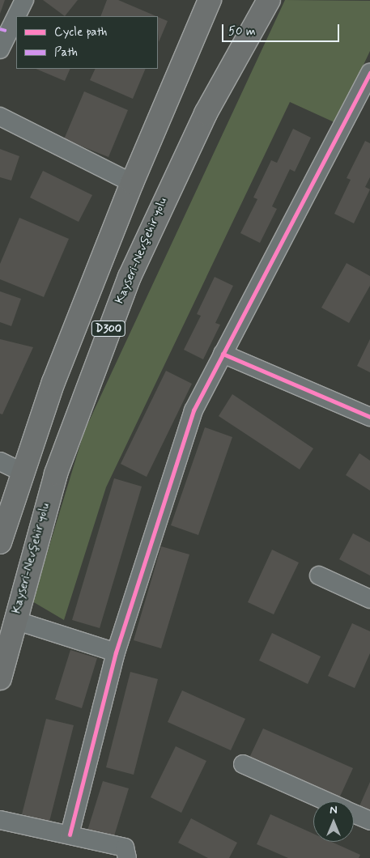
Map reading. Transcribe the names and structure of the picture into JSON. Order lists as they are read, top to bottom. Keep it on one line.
{"streets":{"highway":["Kayseri-Nevşehir yolu","D300"]},"legend":["Cycle path","Path"],"scale_bar":"50 m","north":"top"}
